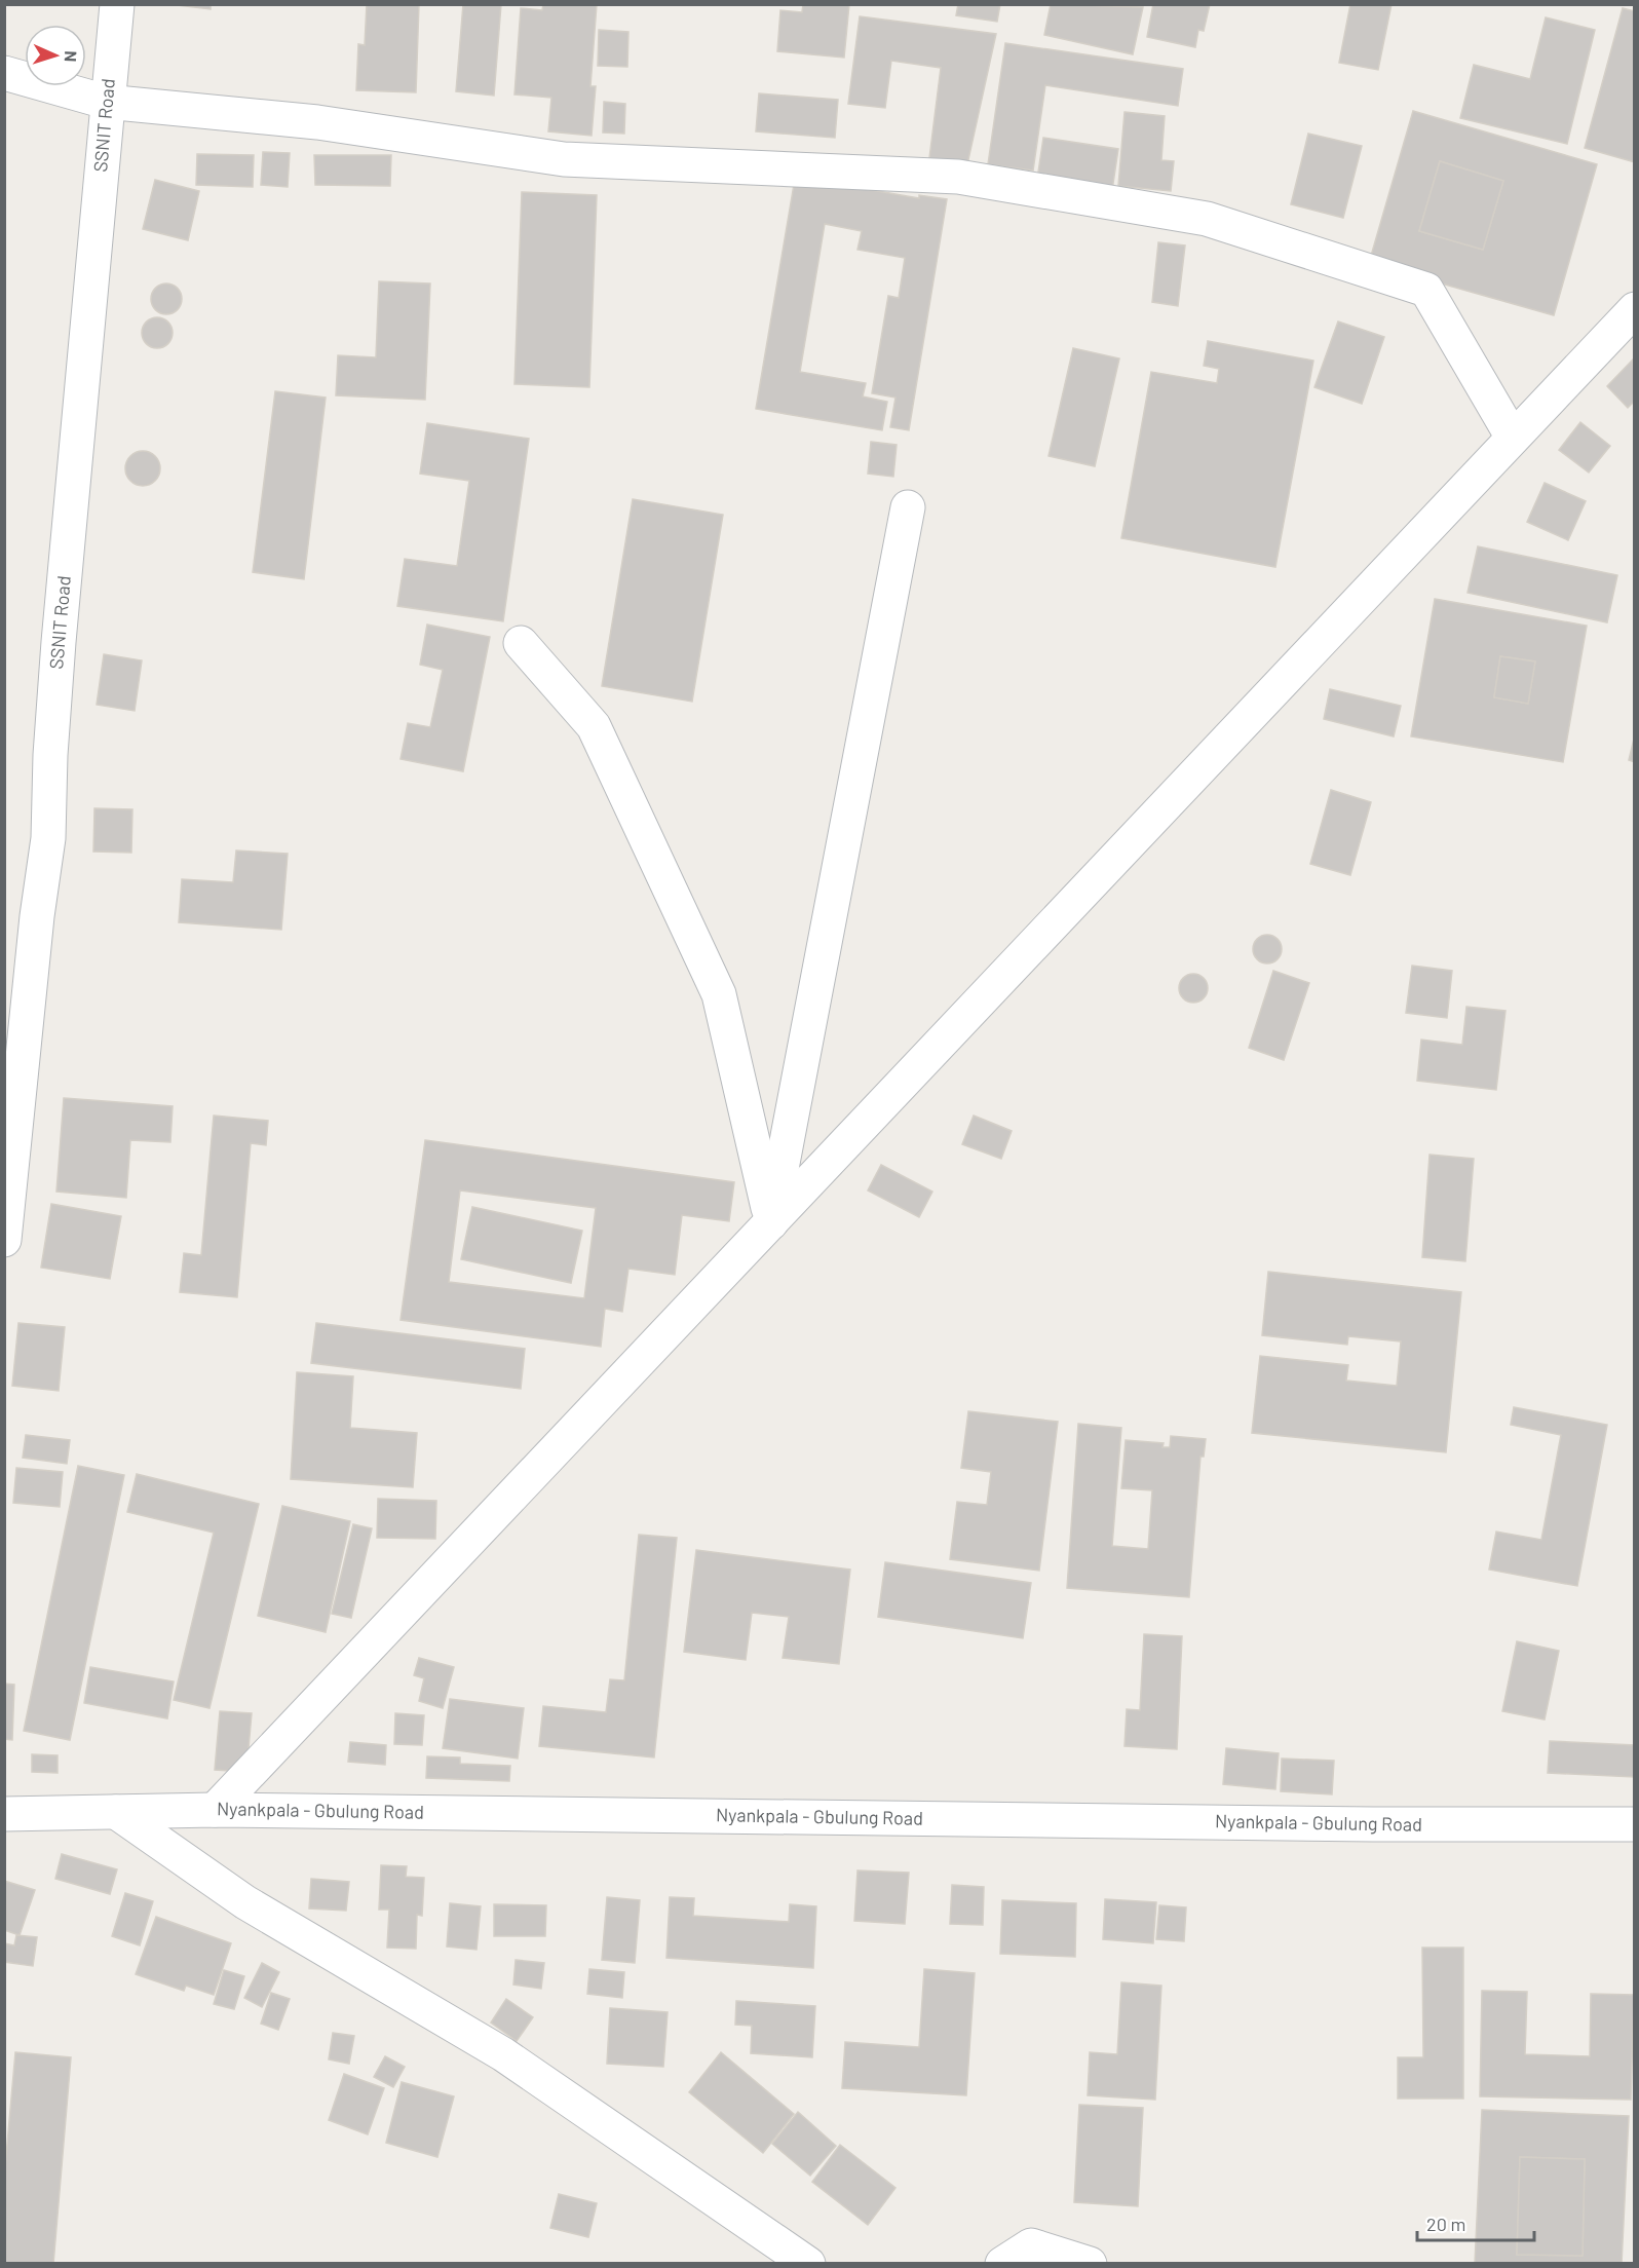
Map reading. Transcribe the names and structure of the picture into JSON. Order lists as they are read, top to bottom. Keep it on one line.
{"streets":{"street":["SSNIT Road","Nyankpala - Gbulung Road"]},"scale_bar":"20 m","north":"right"}
